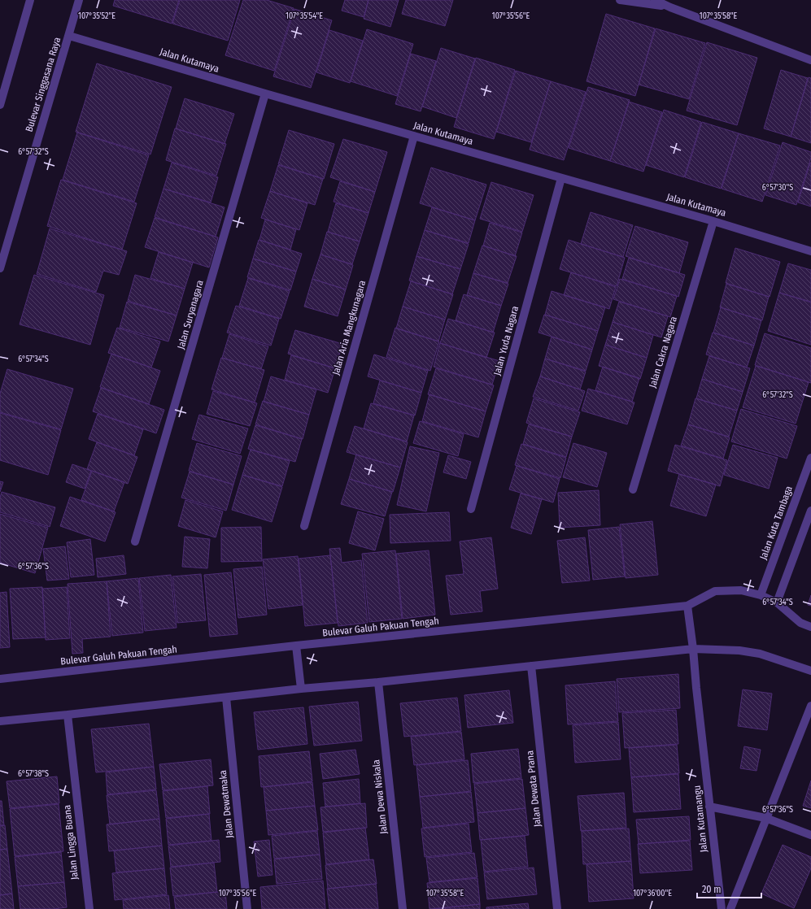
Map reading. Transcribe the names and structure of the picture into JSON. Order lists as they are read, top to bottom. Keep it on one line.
{"streets":{"street":["Jalan Kutamaya","Bulevar Singgasana Raya","Jalan Suryanagara","Jalan Aria Mangkunagara","Jalan Yuda Nagara","Jalan Cakra Nagara","Jalan Kuta Tambaga","Bulevar Galuh Pakuan Tengah","Jalan Dewata Prana","Jalan Dewa Niskala","Jalan Dewatmaka","Jalan Kutamangu","Jalan Lingga Buana"]},"crossings":[["Jalan Kutamaya","Bulevar Singgasana Raya"],["Jalan Kutamaya","Jalan Suryanagara"],["Jalan Kutamaya","Jalan Aria Mangkunagara"],["Jalan Kutamaya","Jalan Yuda Nagara"],["Jalan Kutamaya","Jalan Cakra Nagara"],["Jalan Kuta Tambaga","Bulevar Galuh Pakuan Tengah"],["Bulevar Galuh Pakuan Tengah","Jalan Kutamangu"]],"scale_bar":"20 m","coordinates":["107°35'52\"E","107°35'54\"E","107°35'56\"E","107°35'58\"E","6°57'32\"S","6°57'30\"S","6°57'34\"S","6°57'36\"S","6°57'38\"S","107°36'00\"E"]}
